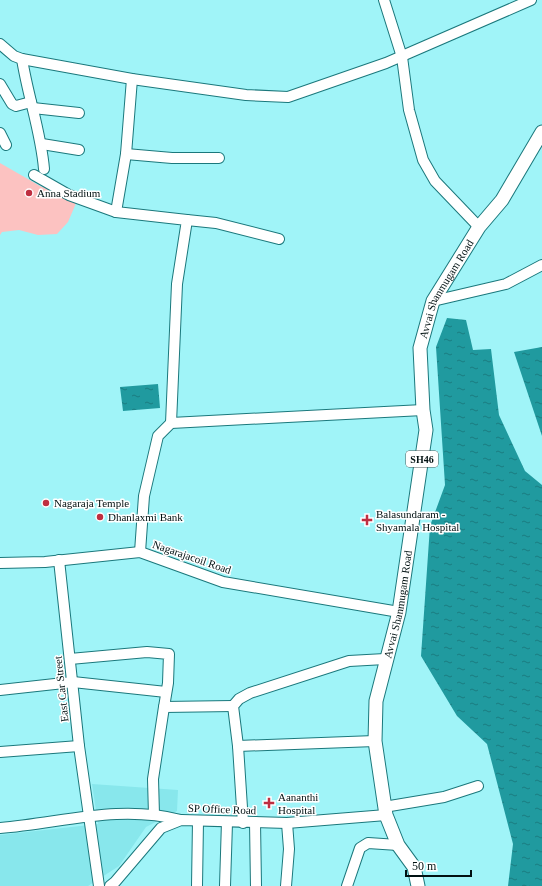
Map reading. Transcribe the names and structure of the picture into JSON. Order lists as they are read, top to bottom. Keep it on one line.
{"streets":{"main road":["Avvai Shanmugam Road","SH46"],"street":["Nagarajacoil Road","East Car Street","SP Office Road"]},"crossings":[["Avvai Shanmugam Road","Nagarajacoil Road"],["Avvai Shanmugam Road","SP Office Road"],["Nagarajacoil Road","East Car Street"]],"places":{"other":["Anna Stadium","Nagaraja Temple","Dhanlaxmi Bank"],"health":["Balasundaram - Shyamala Hospital","Aananthi Hospital"]},"scale_bar":"50 m"}
